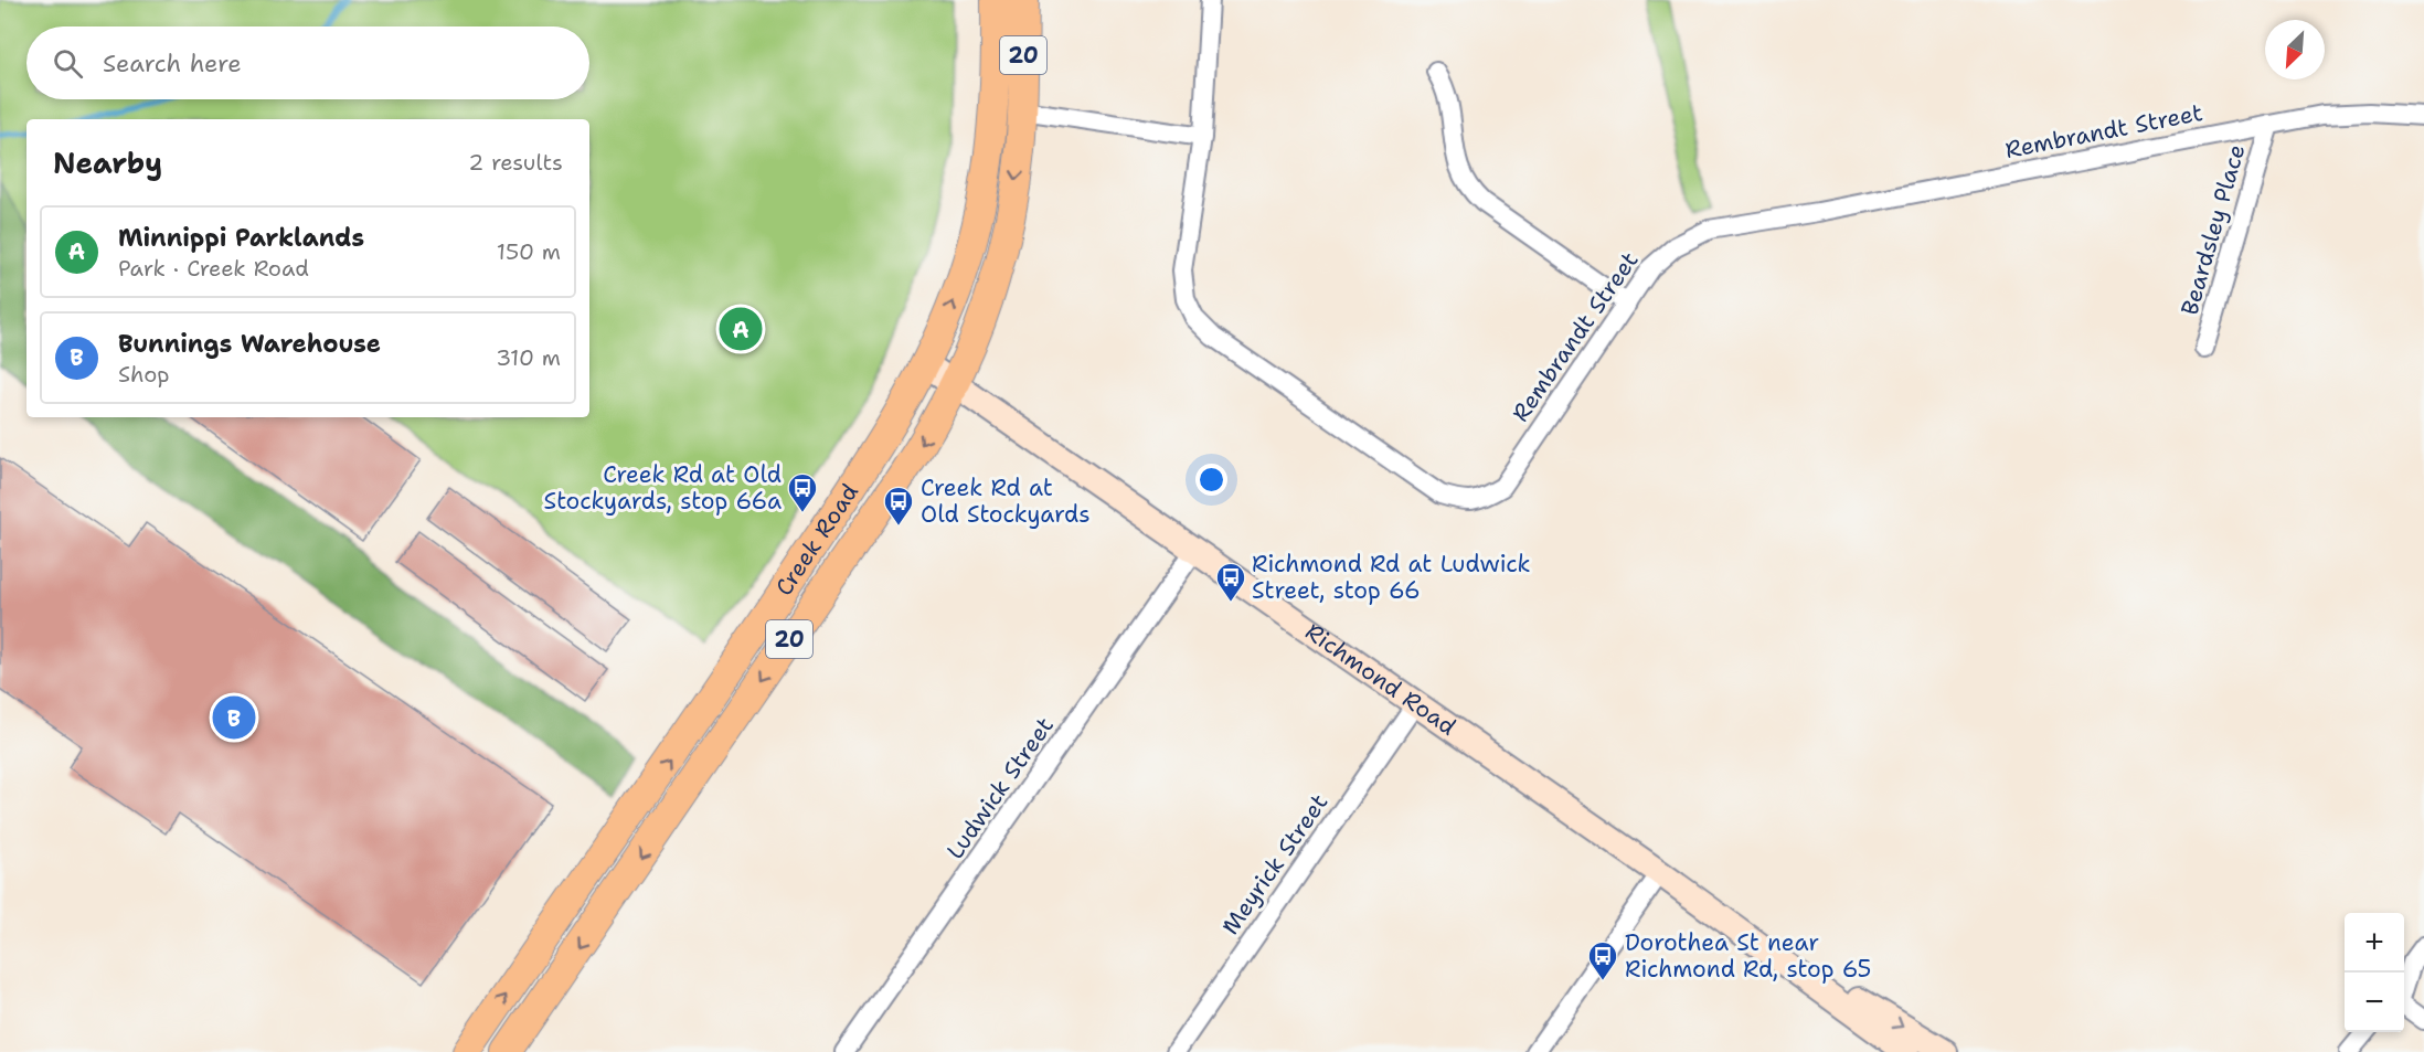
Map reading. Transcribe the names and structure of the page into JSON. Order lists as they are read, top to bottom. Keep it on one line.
{"streets":{"main road":["20","Creek Road","Richmond Road"],"street":["Rembrandt Street","Beardsley Place","Ludwick Street","Meyrick Street"]},"crossings":[["Rembrandt Street","Beardsley Place"],["Creek Road","Richmond Road"],["Richmond Road","Ludwick Street"],["Richmond Road","Meyrick Street"]],"places":{"bus stop":["Creek Rd at Old Stockyards, stop 66a","Creek Rd at Old Stockyards","Richmond Rd at Ludwick Street, stop 66","Dorothea St near Richmond Rd, stop 65"]},"north":"bottom left","page":{"search":"Search here","heading":["Nearby","2 results"],"list":[{"mark":"A","name":"Minnippi Parklands","note":"Park · Creek Road","value":"150 m"},{"mark":"B","name":"Bunnings Warehouse","note":"Shop","value":"310 m"}],"pins":["A","B"],"map_buttons":["+","−"]}}
